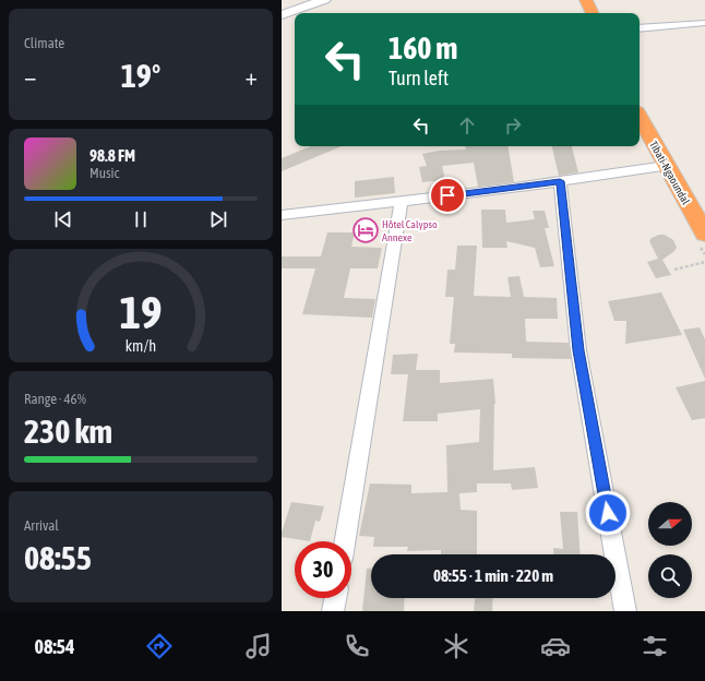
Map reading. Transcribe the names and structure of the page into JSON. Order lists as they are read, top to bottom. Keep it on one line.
{"streets":{"highway":["Tibati-Ngaoundal"]},"places":{"hotel":["Hôtel Calypso Annexe"]},"north":"right","page":{"tile":["Climate",["Range · 46%","230 km"],["Arrival","08:55"]],"turn":["160 m","Turn left"],"heat":["−","19°","+"],"song":["98.8 FM","Music"],"limit":"30","trip":"08:55 · 1 min · 220 m","tabs":"08:54","gauge":["19","km/h"]}}
